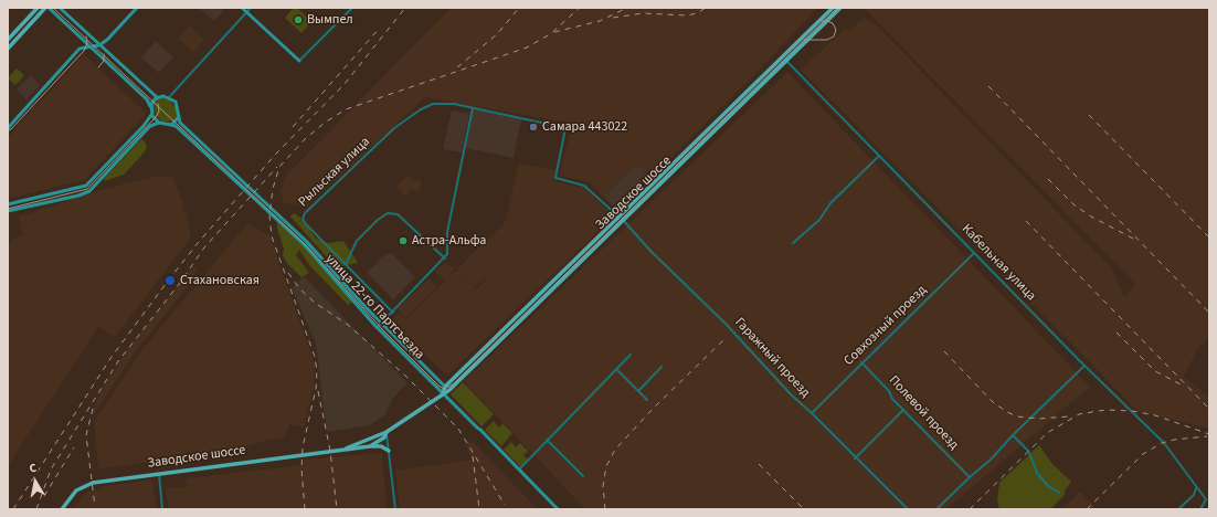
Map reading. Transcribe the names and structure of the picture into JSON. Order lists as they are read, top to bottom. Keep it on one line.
{"streets":{"main road":["Заводское шоссе","улица 22-го Партсъезда"],"street":["Рыльская улица","Кабельная улица","Совхозный проезд","Гаражный проезд","Полевой проезд"]},"crossings":[["Рыльская улица","Гаражный проезд"],["Заводское шоссе","Кабельная улица"],["Заводское шоссе","улица 22-го Партсъезда"],["Заводское шоссе","Гаражный проезд"],["Кабельная улица","Совхозный проезд"],["Совхозный проезд","Гаражный проезд"],["Совхозный проезд","Полевой проезд"]],"places":["Вымпел","Самара 443022","Астра-Альфа","Стахановская"],"north":"top"}
